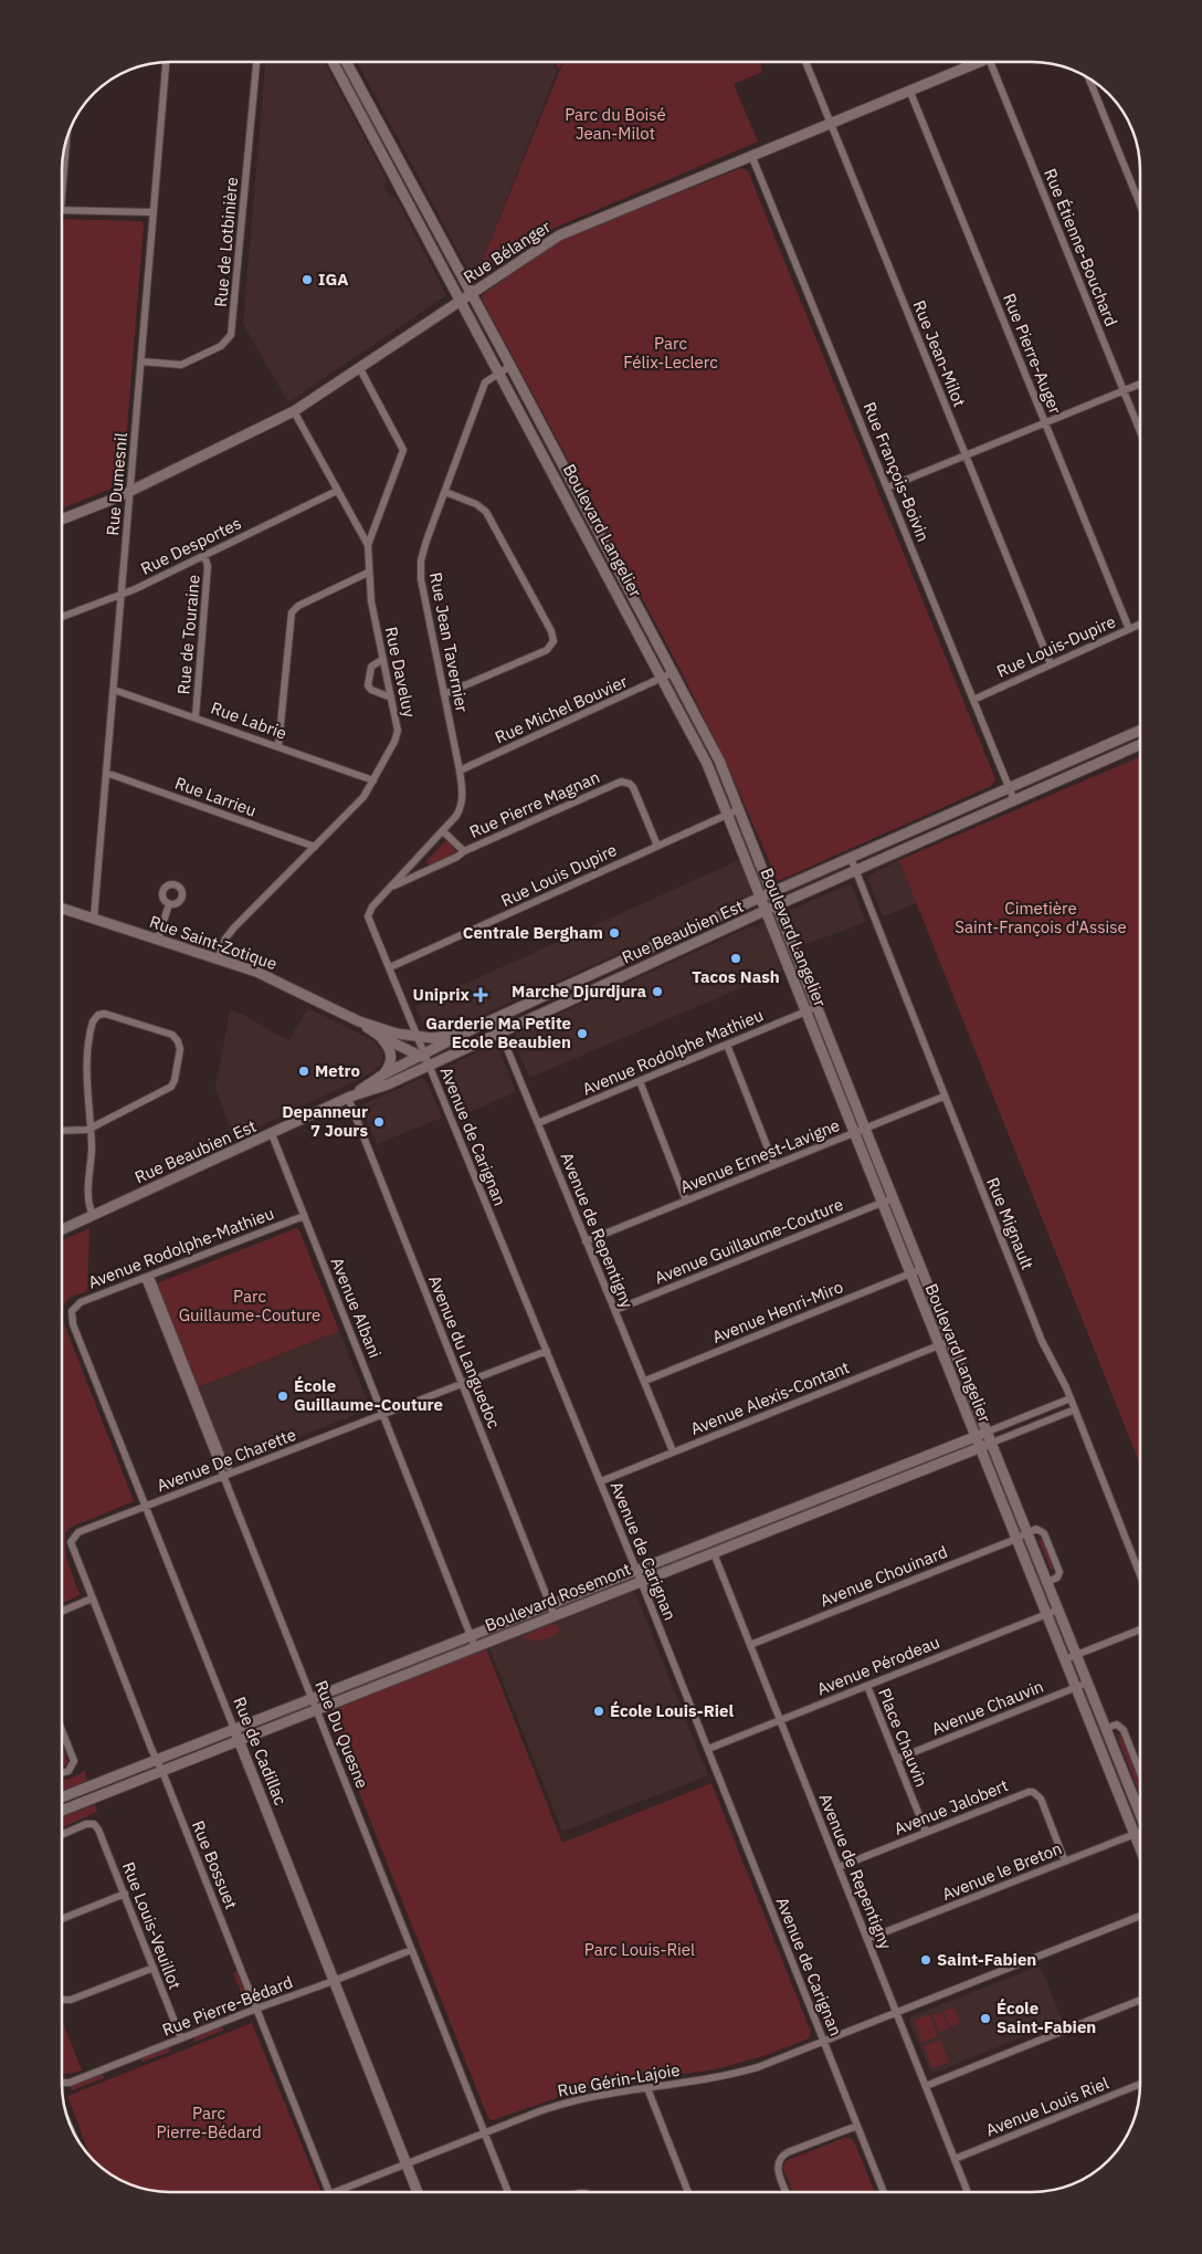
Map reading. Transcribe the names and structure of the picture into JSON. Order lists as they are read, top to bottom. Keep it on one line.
{"streets":{"main road":["Rue Bélanger","Boulevard Langelier","Rue Beaubien Est","Rue Saint-Zotique","Boulevard Rosemont","Rue de Cadillac"],"street":["Rue de Lotbinière","Rue Étienne-Bouchard","Rue Jean-Milot","Rue Pierre-Auger","Rue François-Boivin","Rue Dumesnil","Rue Desportes","Rue de Touraine","Rue Jean Tavernier","Rue Louis-Dupire","Rue Daveluy","Rue Michel Bouvier","Rue Labrie","Rue Larrieu","Rue Pierre Magnan","Rue Louis Dupire","Avenue Rodolphe Mathieu","Avenue de Carignan","Avenue Ernest-Lavigne","Rue Mignault","Avenue de Repentigny","Avenue Guillaume-Couture","Avenue Rodolphe-Mathieu","Avenue Albani","Avenue Henri-Miro","Avenue du Languedoc","Avenue Alexis-Contant","Avenue De Charette","Avenue Chouinard","Avenue Pérodeau","Avenue Chauvin","Rue Du Quesne","Place Chauvin","Avenue Jalobert","Rue Bossuet","Avenue le Breton","Rue Louis-Veuillot","Rue Pierre-Bédard","Rue Gérin-Lajoie","Avenue Louis Riel"]},"crossings":[["Rue de Lotbinière","Rue Dumesnil"],["Rue Bélanger","Rue Jean-Milot"],["Rue Bélanger","Rue Pierre-Auger"],["Rue Bélanger","Rue François-Boivin"],["Rue Bélanger","Rue Dumesnil"],["Rue Bélanger","Boulevard Langelier"],["Rue Bélanger","Rue Daveluy"],["Rue Jean-Milot","Rue Louis-Dupire"],["Rue Pierre-Auger","Rue Louis-Dupire"],["Rue François-Boivin","Rue Louis-Dupire"],["Rue François-Boivin","Rue Beaubien Est"],["Rue Dumesnil","Rue Desportes"],["Rue Dumesnil","Rue Labrie"],["Rue Dumesnil","Rue Larrieu"],["Rue Dumesnil","Rue Saint-Zotique"],["Boulevard Langelier","Rue Jean Tavernier"],["Boulevard Langelier","Rue Michel Bouvier"],["Boulevard Langelier","Rue Louis Dupire"],["Boulevard Langelier","Rue Beaubien Est"],["Boulevard Langelier","Avenue Rodolphe Mathieu"],["Boulevard Langelier","Avenue Ernest-Lavigne"],["Boulevard Langelier","Avenue Guillaume-Couture"],["Boulevard Langelier","Avenue Henri-Miro"],["Boulevard Langelier","Avenue Alexis-Contant"],["Boulevard Langelier","Avenue Chouinard"],["Boulevard Langelier","Boulevard Rosemont"],["Boulevard Langelier","Avenue Pérodeau"],["Boulevard Langelier","Avenue Chauvin"],["Boulevard Langelier","Avenue le Breton"],["Rue Desportes","Rue de Touraine"],["Rue Desportes","Rue Daveluy"],["Rue de Touraine","Rue Labrie"],["Rue Jean Tavernier","Rue Michel Bouvier"],["Rue Jean Tavernier","Rue Pierre Magnan"],["Rue Jean Tavernier","Avenue de Carignan"],["Rue Daveluy","Rue Labrie"],["Rue Daveluy","Rue Larrieu"],["Rue Daveluy","Rue Saint-Zotique"],["Rue Pierre Magnan","Rue Louis Dupire"],["Rue Louis Dupire","Avenue de Carignan"],["Rue Beaubien Est","Rue Saint-Zotique"],["Rue Beaubien Est","Avenue de Carignan"],["Rue Beaubien Est","Rue Mignault"],["Rue Beaubien Est","Avenue de Repentigny"],["Rue Beaubien Est","Avenue Albani"],["Rue Beaubien Est","Avenue du Languedoc"],["Rue Saint-Zotique","Avenue de Carignan"],["Avenue Rodolphe Mathieu","Avenue de Repentigny"],["Avenue de Carignan","Avenue Alexis-Contant"],["Avenue de Carignan","Avenue De Charette"],["Avenue de Carignan","Boulevard Rosemont"],["Avenue de Carignan","Avenue Pérodeau"],["Avenue de Carignan","Rue Gérin-Lajoie"],["Avenue Ernest-Lavigne","Rue Mignault"],["Avenue Ernest-Lavigne","Avenue de Repentigny"],["Rue Mignault","Boulevard Rosemont"],["Avenue de Repentigny","Avenue Guillaume-Couture"],["Avenue de Repentigny","Avenue Henri-Miro"],["Avenue de Repentigny","Avenue Alexis-Contant"],["Avenue de Repentigny","Avenue Chouinard"],["Avenue de Repentigny","Boulevard Rosemont"],["Avenue de Repentigny","Avenue Pérodeau"],["Avenue de Repentigny","Avenue Jalobert"],["Avenue de Repentigny","Avenue le Breton"],["Avenue de Repentigny","Rue Gérin-Lajoie"],["Avenue de Repentigny","Avenue Louis Riel"],["Avenue Rodolphe-Mathieu","Avenue Albani"],["Avenue Rodolphe-Mathieu","Rue Du Quesne"],["Avenue Rodolphe-Mathieu","Rue de Cadillac"],["Avenue Albani","Avenue De Charette"],["Avenue Albani","Boulevard Rosemont"],["Avenue du Languedoc","Avenue De Charette"],["Avenue du Languedoc","Boulevard Rosemont"],["Avenue De Charette","Rue Du Quesne"],["Avenue De Charette","Rue de Cadillac"],["Avenue De Charette","Rue Bossuet"],["Boulevard Rosemont","Rue Du Quesne"],["Boulevard Rosemont","Rue de Cadillac"],["Boulevard Rosemont","Rue Bossuet"],["Avenue Pérodeau","Place Chauvin"],["Avenue Chauvin","Place Chauvin"],["Rue Du Quesne","Rue Pierre-Bédard"],["Rue Du Quesne","Rue Gérin-Lajoie"],["Place Chauvin","Avenue Jalobert"],["Rue de Cadillac","Rue Pierre-Bédard"],["Rue de Cadillac","Rue Gérin-Lajoie"],["Avenue Jalobert","Avenue le Breton"],["Rue Bossuet","Rue Pierre-Bédard"],["Rue Louis-Veuillot","Rue Pierre-Bédard"]],"parks":["Parc du Boisé Jean-Milot","Parc Félix-Leclerc","Cimetière Saint-François d'Assise","Parc Guillaume-Couture","Parc Louis-Riel","Parc Pierre-Bédard"],"places":{"other":["IGA","Centrale Bergham","Tacos Nash","Marche Djurdjura","Garderie Ma Petite Ecole Beaubien","Metro","Depanneur 7 Jours","École Guillaume-Couture","École Louis-Riel","Saint-Fabien","École Saint-Fabien"],"health":["Uniprix"]}}
